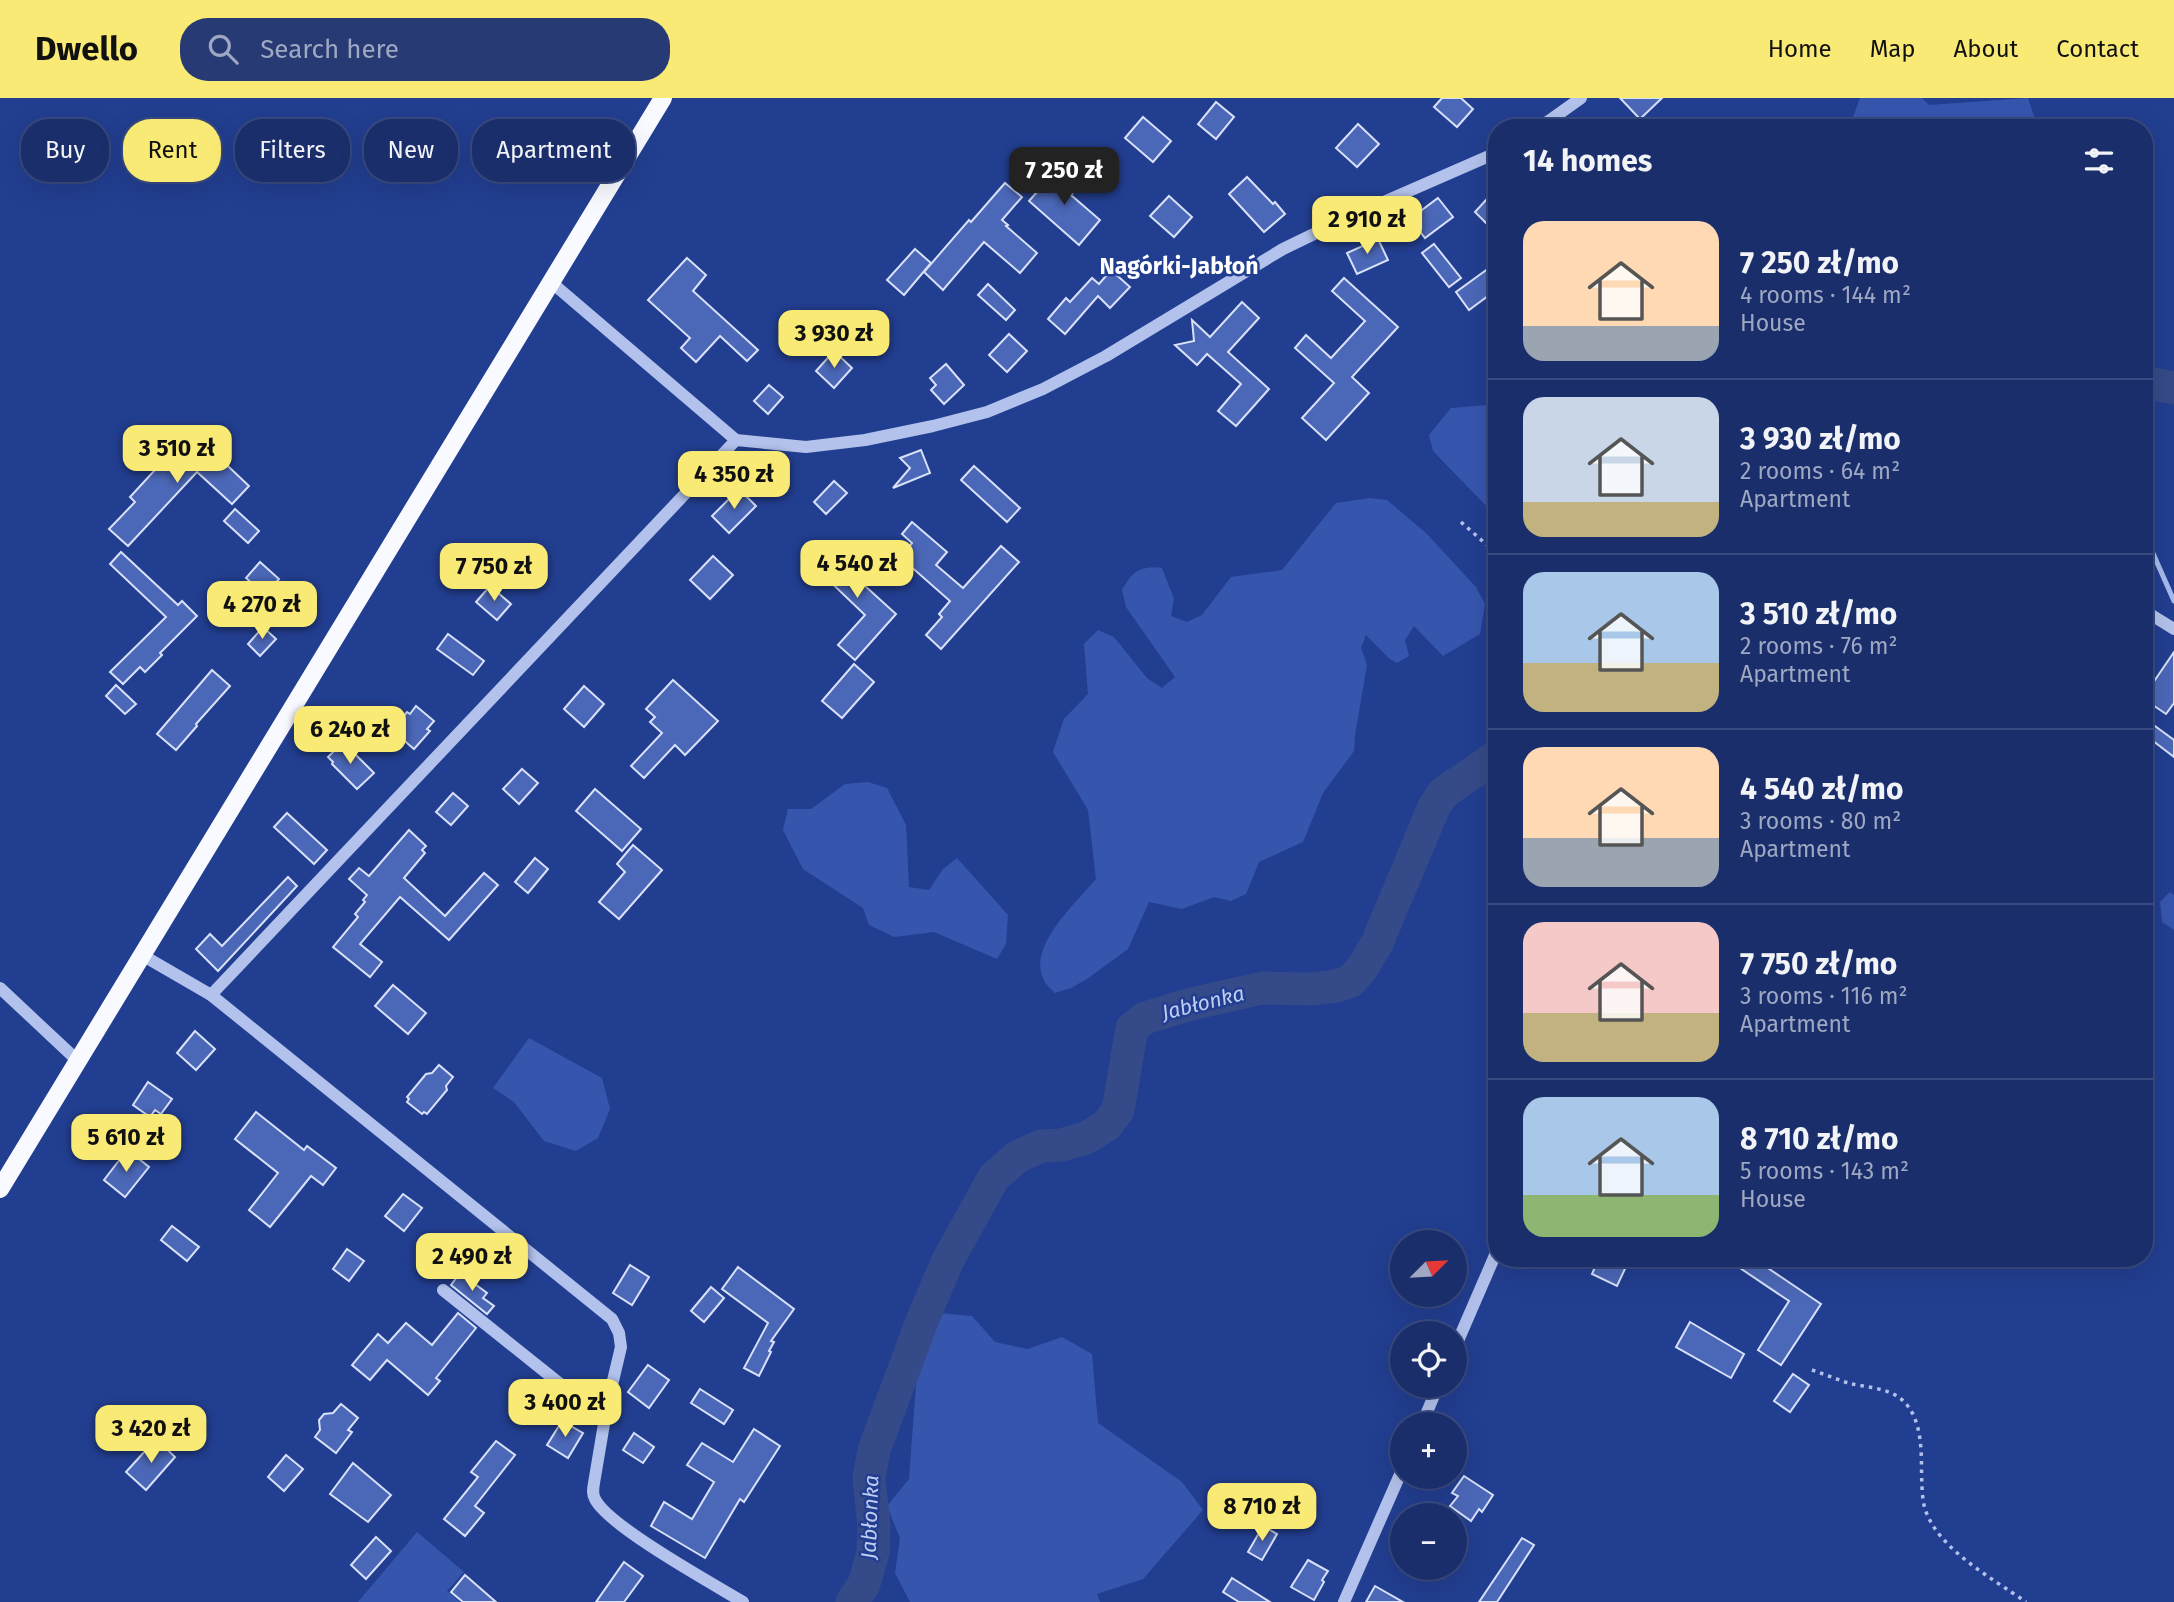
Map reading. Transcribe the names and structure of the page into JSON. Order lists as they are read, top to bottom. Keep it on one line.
{"districts":["Nagórki-Jabłoń"],"water":["Jabłonka"],"north":"top right","page":{"header":"Dwello","search":"Search here","nav":["Home","Map","About","Contact"],"chip":["Buy","Rent","Filters","New","Apartment"],"heading":"14 homes","price":["7 250 zł","2 910 zł","3 930 zł","3 510 zł","4 350 zł","4 540 zł","7 750 zł","4 270 zł","6 240 zł","5 610 zł","2 490 zł","3 400 zł","3 420 zł","8 710 zł"],"list":[{"name":"7 250 zł/mo","note":"4 rooms · 144 m² · House"},{"name":"3 930 zł/mo","note":"2 rooms · 64 m² · Apartment"},{"name":"3 510 zł/mo","note":"2 rooms · 76 m² · Apartment"},{"name":"4 540 zł/mo","note":"3 rooms · 80 m² · Apartment"},{"name":"7 750 zł/mo","note":"3 rooms · 116 m² · Apartment"},{"name":"8 710 zł/mo","note":"5 rooms · 143 m² · House"}],"map_buttons":["+","−"]}}
